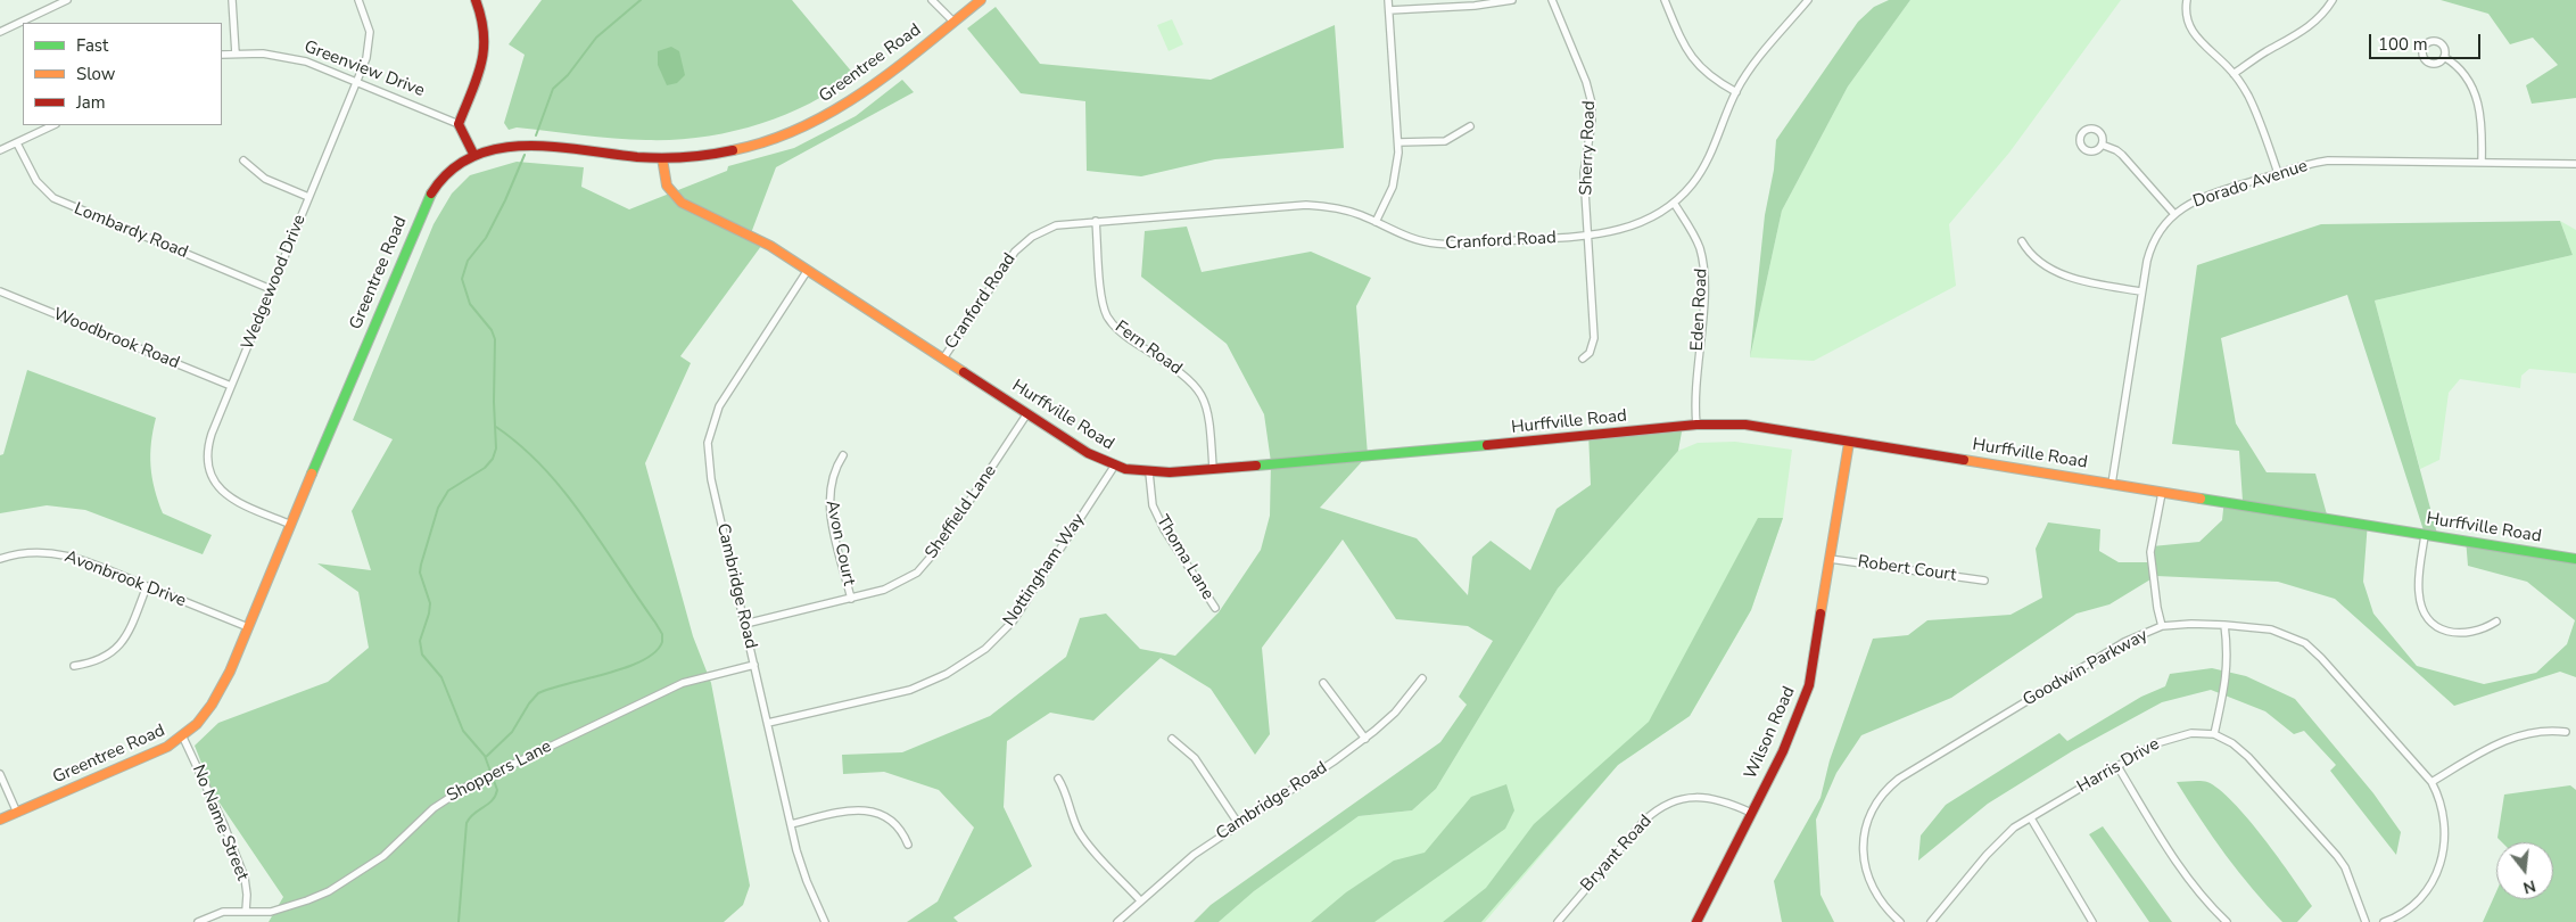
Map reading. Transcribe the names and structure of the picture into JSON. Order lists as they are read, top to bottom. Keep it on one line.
{"streets":{"street":["Greentree Road","Greenview Drive","Sherry Road","Dorado Avenue","Lombardy Road","Cranford Road","Wedgewood Drive","Eden Road","Woodbrook Road","Fern Road","Hurffville Road","Sheffield Lane","Avon Court","Thoma Lane","Robert Court","Nottingham Way","Avonbrook Drive","Cambridge Road","Goodwin Parkway","Wilson Road","Harris Drive","Shoppers Lane","No Name Street","Bryant Road"]},"crossings":[["Greentree Road","Wedgewood Drive"],["Greentree Road","Hurffville Road"],["Greentree Road","Avonbrook Drive"],["Greentree Road","No Name Street"],["Greenview Drive","Wedgewood Drive"],["Sherry Road","Cranford Road"],["Dorado Avenue","Hurffville Road"],["Lombardy Road","Wedgewood Drive"],["Cranford Road","Eden Road"],["Cranford Road","Fern Road"],["Cranford Road","Hurffville Road"],["Wedgewood Drive","Woodbrook Road"],["Eden Road","Hurffville Road"],["Fern Road","Hurffville Road"],["Hurffville Road","Sheffield Lane"],["Hurffville Road","Thoma Lane"],["Hurffville Road","Nottingham Way"],["Hurffville Road","Cambridge Road"],["Hurffville Road","Wilson Road"],["Sheffield Lane","Avon Court"],["Sheffield Lane","Cambridge Road"],["Robert Court","Wilson Road"],["Nottingham Way","Cambridge Road"],["Cambridge Road","Shoppers Lane"],["Wilson Road","Bryant Road"],["Shoppers Lane","No Name Street"]],"legend":["Fast","Slow","Jam"],"scale_bar":"100 m","north":"bottom"}
